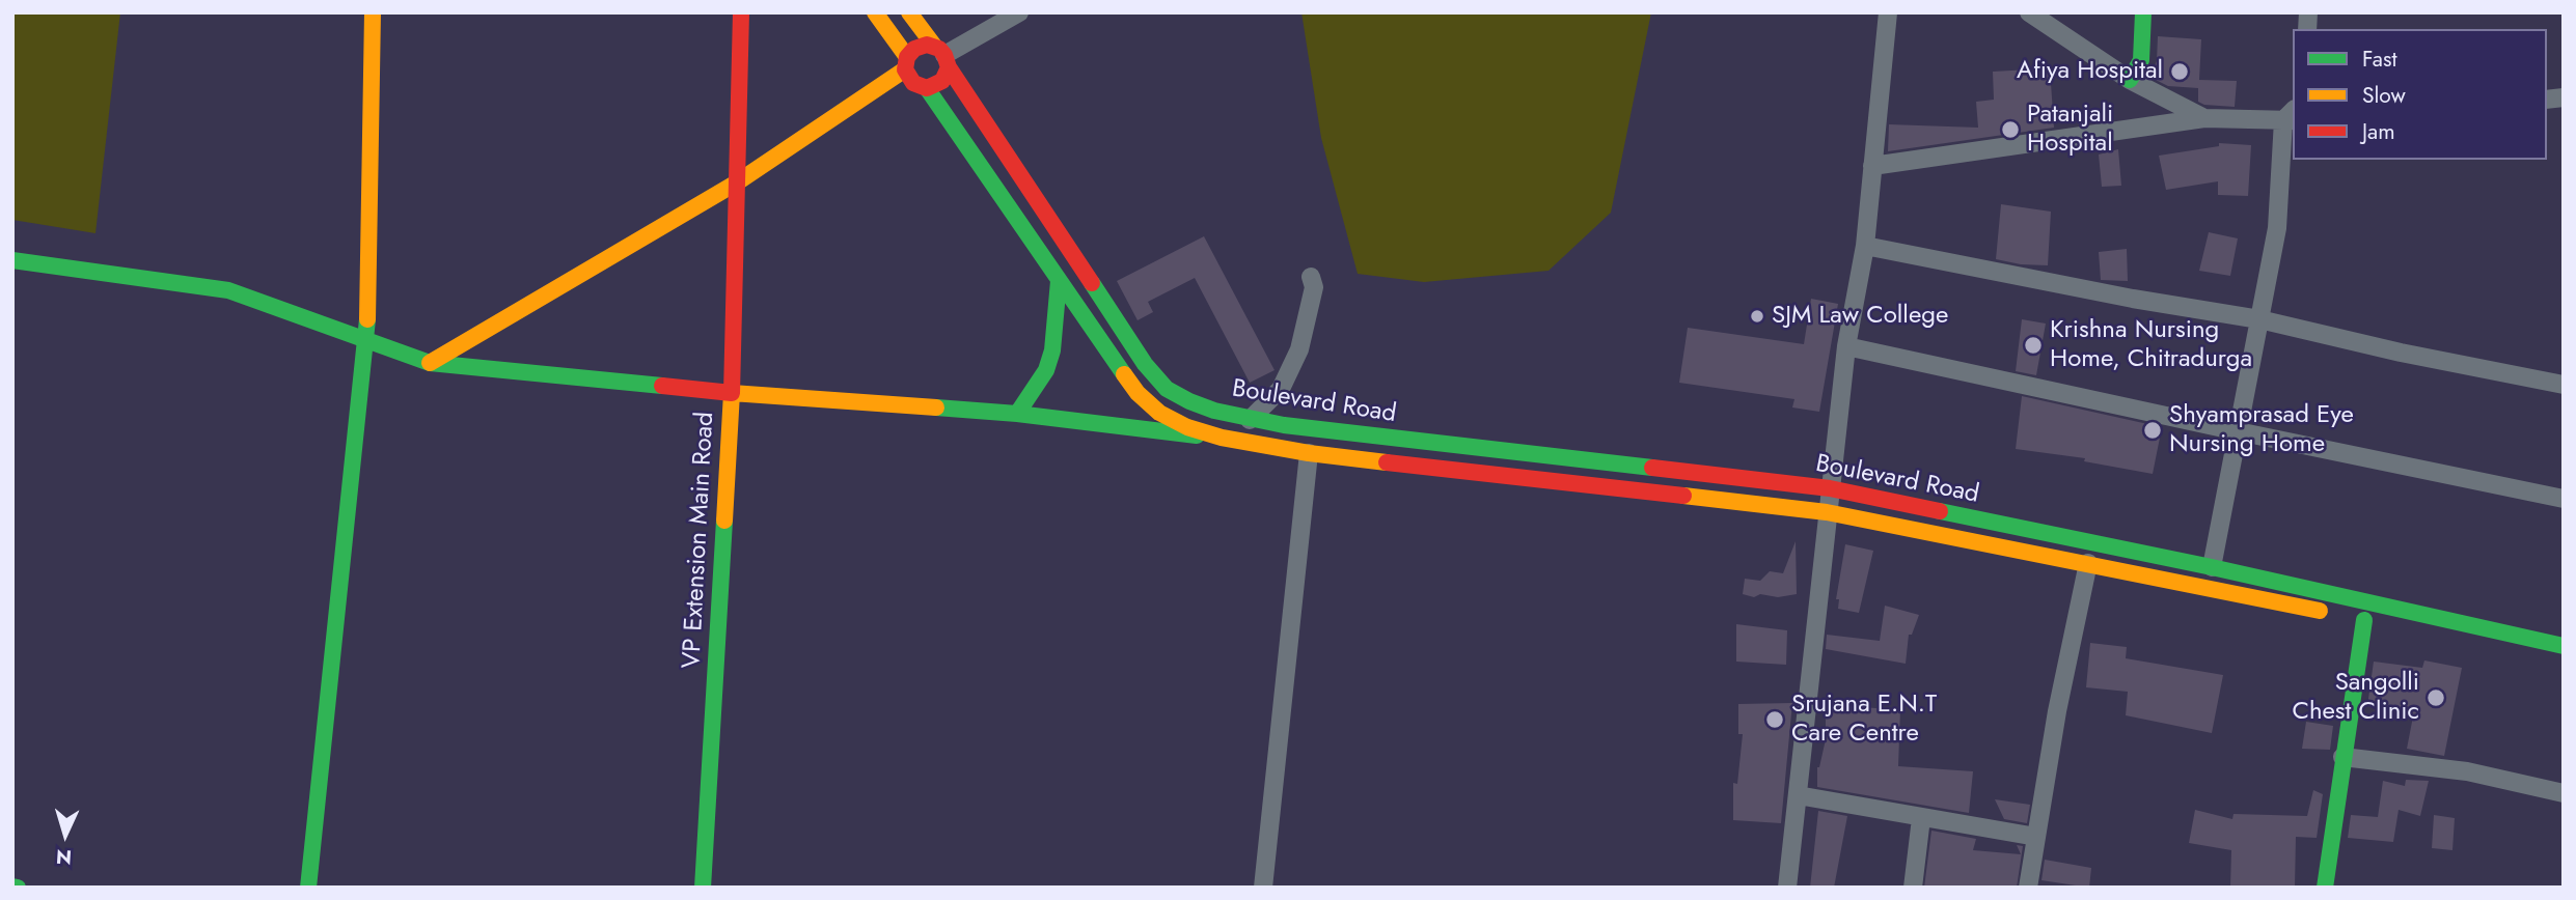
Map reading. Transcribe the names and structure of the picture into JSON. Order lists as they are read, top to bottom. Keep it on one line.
{"streets":{"main road":["Boulevard Road","VP Extension Main Road"]},"crossings":[["Boulevard Road","VP Extension Main Road"]],"places":["Afiya Hospital","Patanjali Hospital","SJM Law College","Krishna Nursing Home, Chitradurga","Shyamprasad Eye Nursing Home","Sangolli Chest Clinic","Srujana E.N.T Care Centre"],"legend":["Fast","Slow","Jam"],"north":"bottom"}
